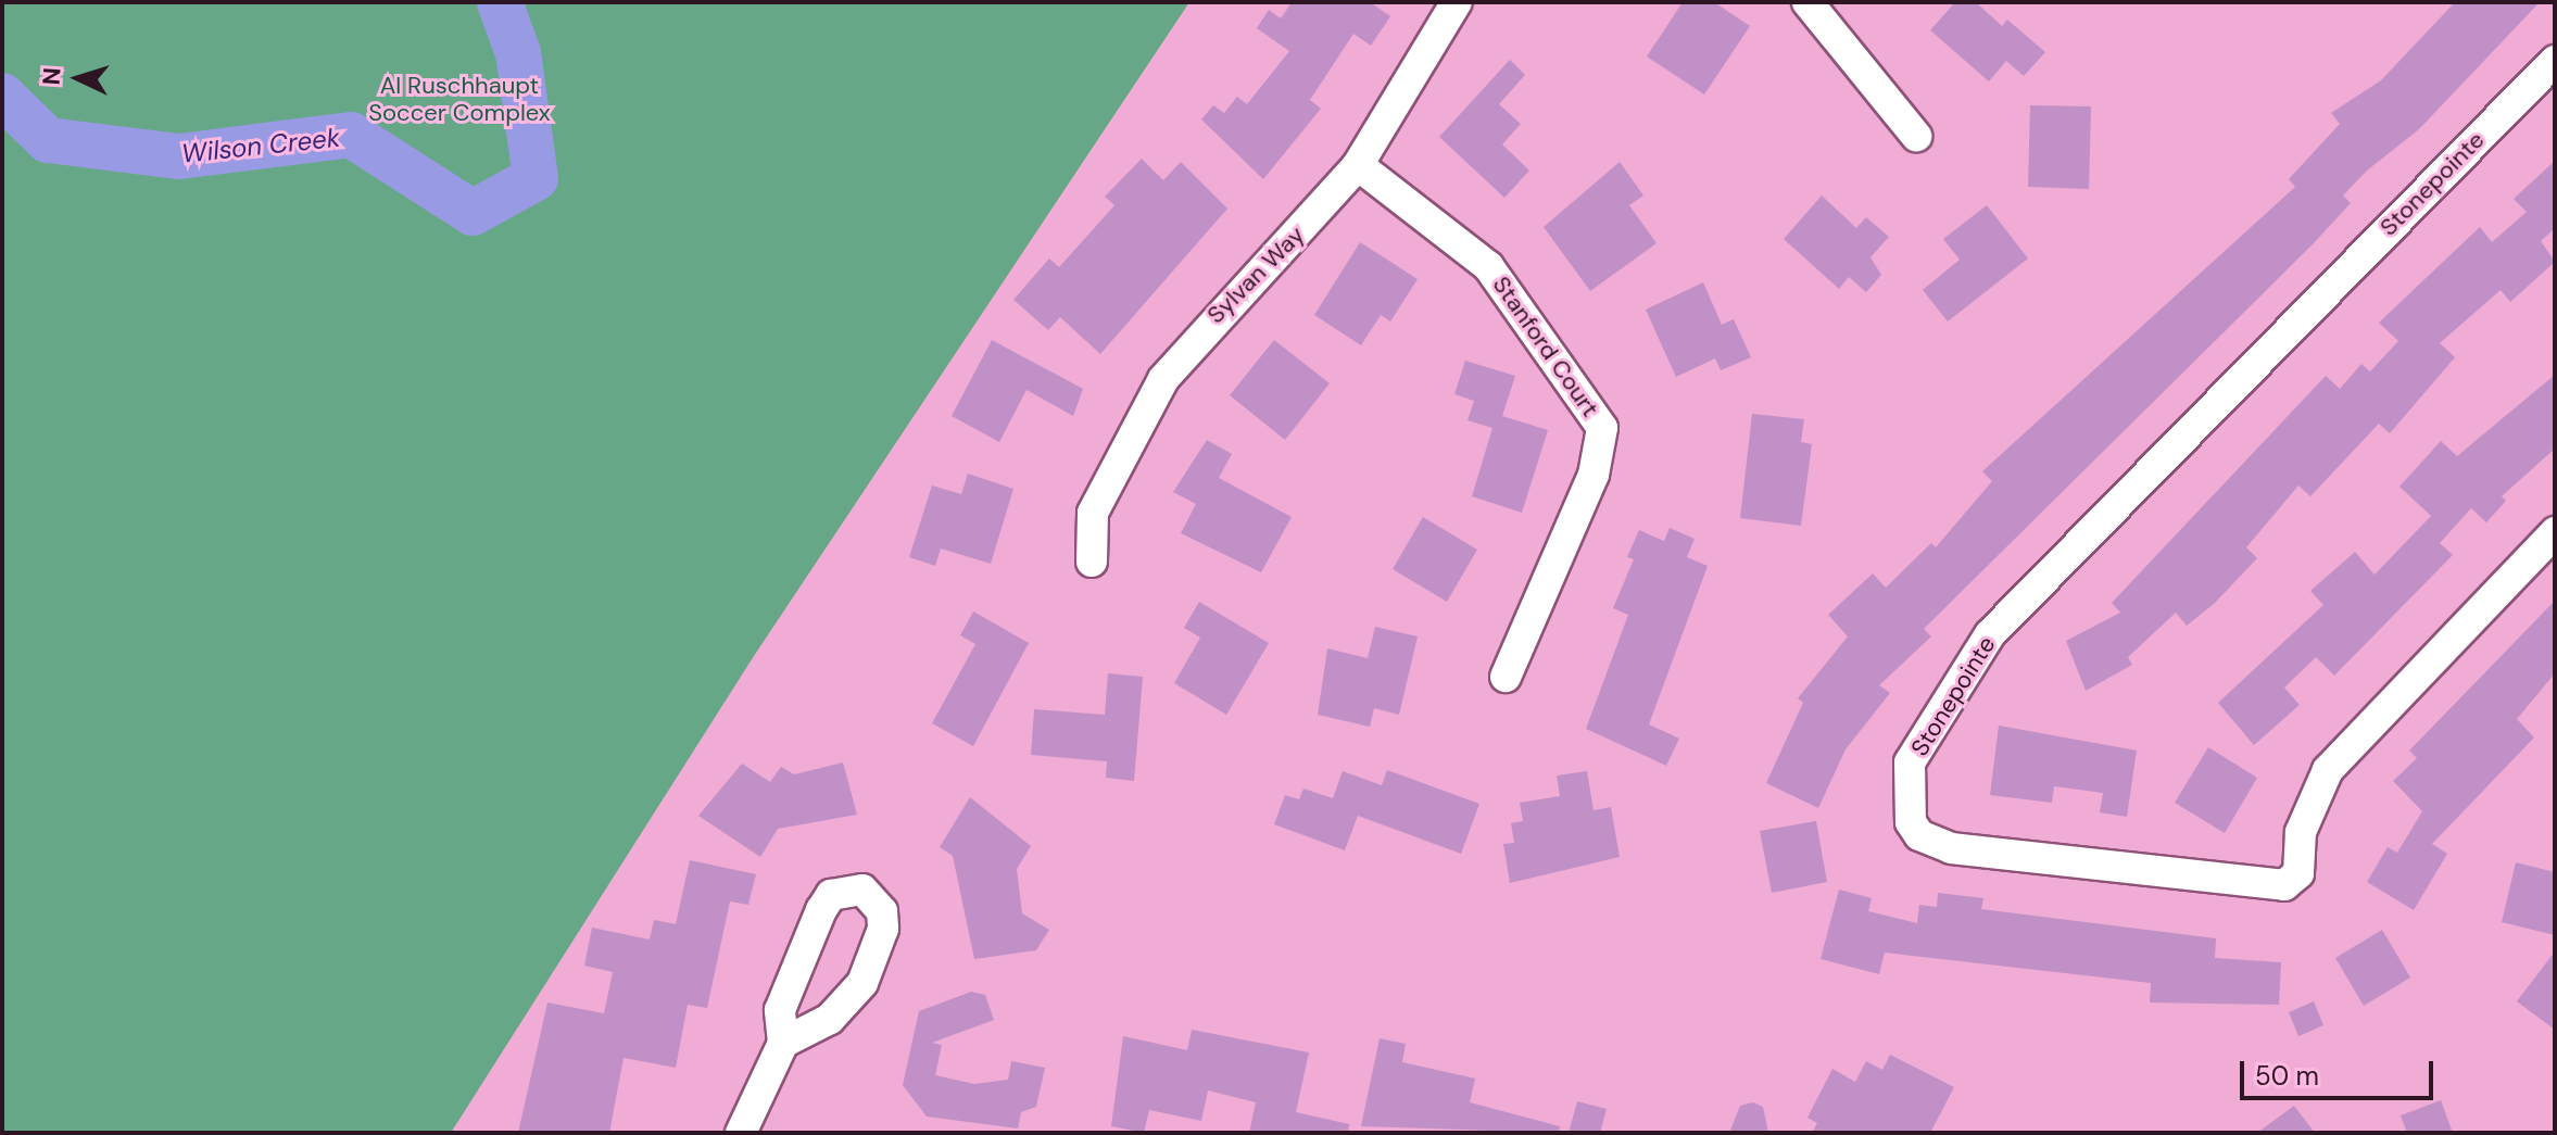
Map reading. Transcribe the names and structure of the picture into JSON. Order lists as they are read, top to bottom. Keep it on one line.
{"streets":{"street":["Stonepointe","Sylvan Way","Stanford Court"]},"crossings":[["Sylvan Way","Stanford Court"]],"water":["Wilson Creek"],"parks":["Al Ruschhaupt Soccer Complex"],"scale_bar":"50 m","north":"left"}
